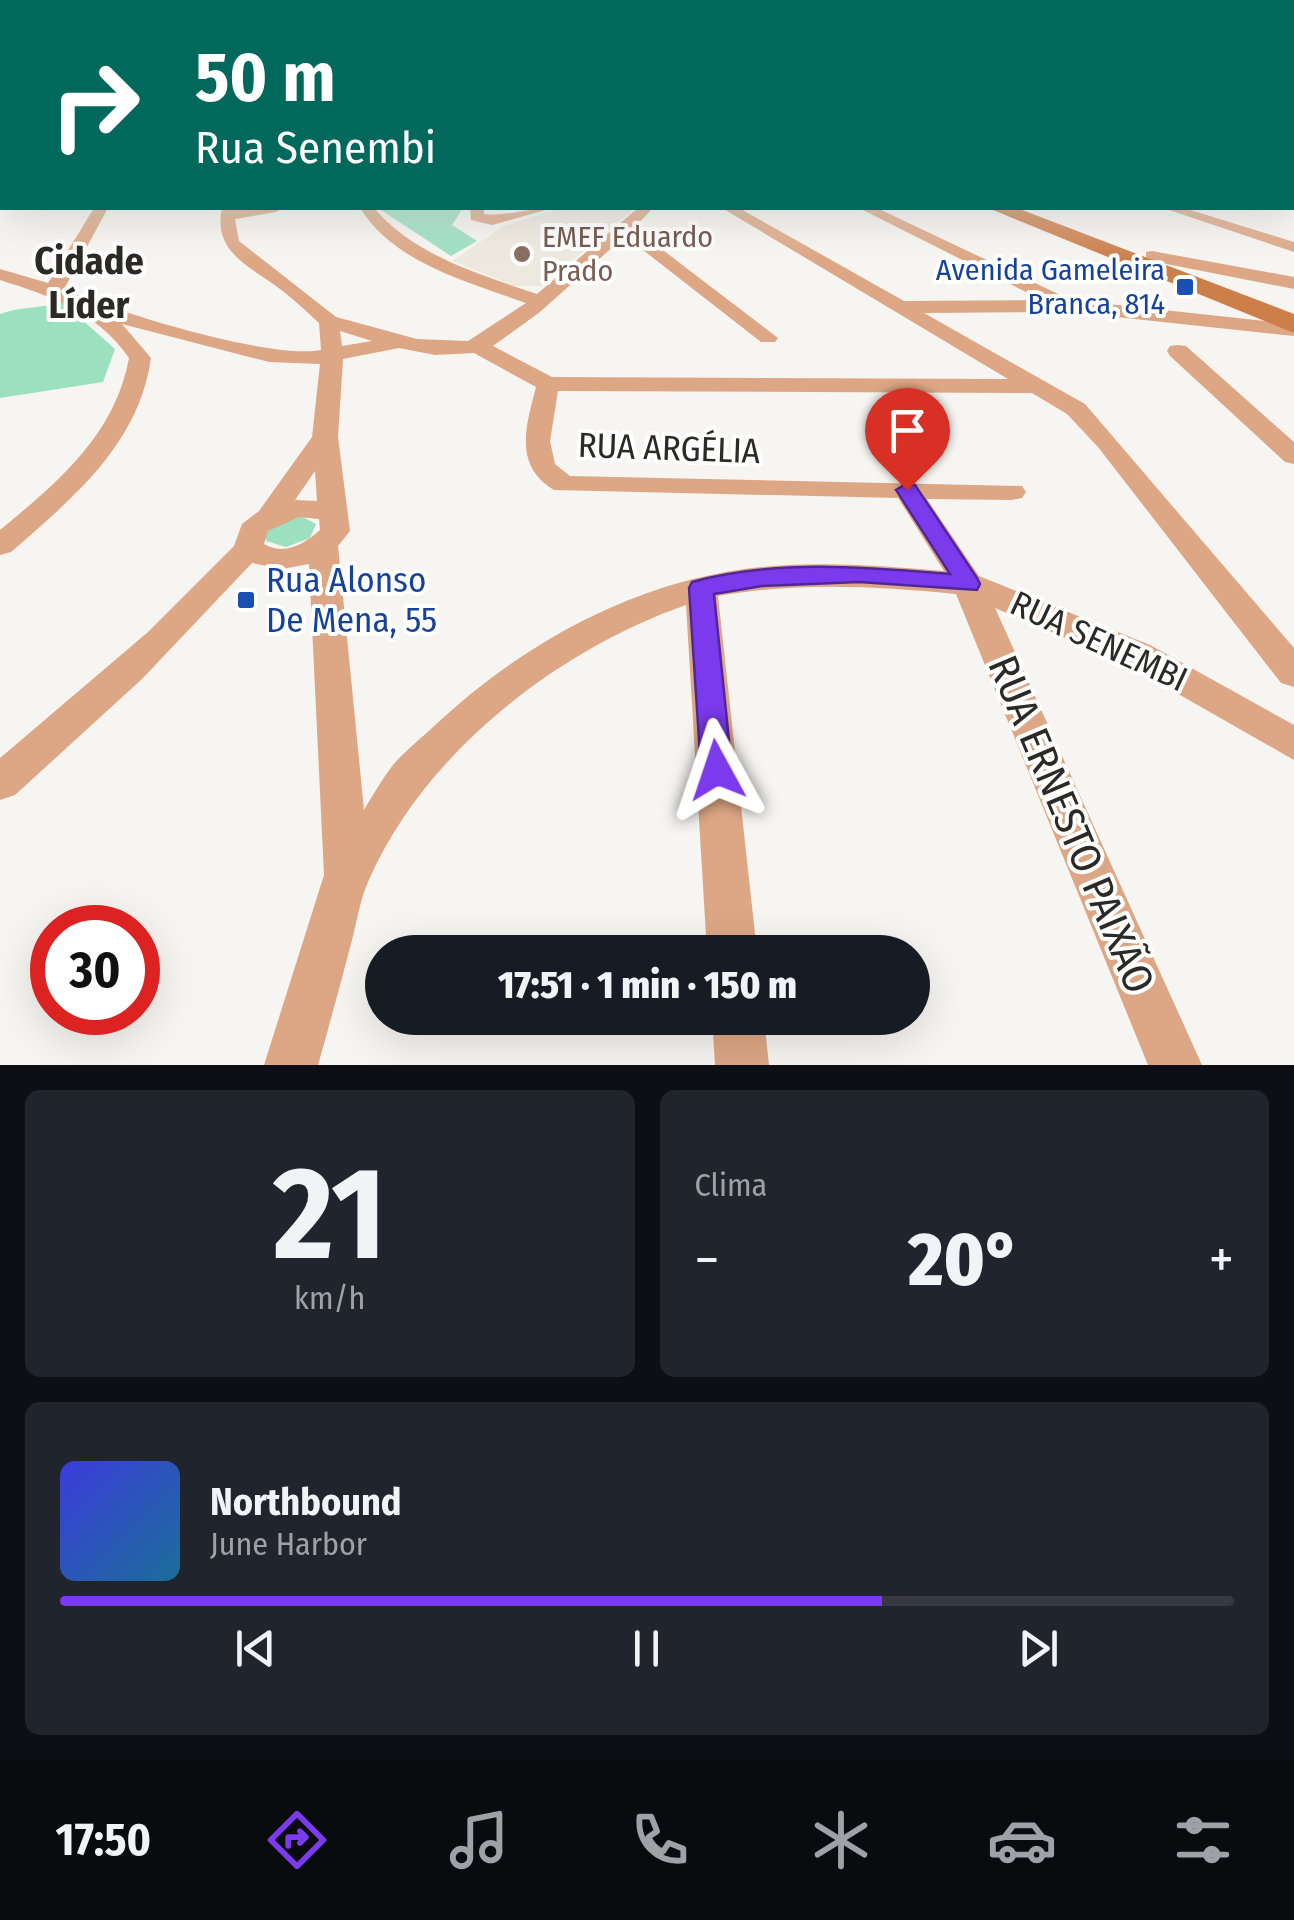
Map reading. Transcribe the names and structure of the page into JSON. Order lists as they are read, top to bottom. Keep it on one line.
{"streets":{"street":["RUA ARGÉLIA","RUA SENEMBI","RUA ERNESTO PAIXÃO"]},"crossings":[["RUA SENEMBI","RUA ERNESTO PAIXÃO"]],"districts":["Cidade Líder"],"places":{"other":["EMEF Eduardo Prado"],"transit":["Avenida Gameleira Branca, 814","Rua Alonso De Mena, 55"]},"page":{"turn":["50 m","Rua Senembi"],"limit":"30","trip":"17:51 · 1 min · 150 m","tile":[["21","km/h"],"Clima"],"heat":["−","20°","+"],"song":["Northbound","June Harbor"],"tabs":"17:50"}}
